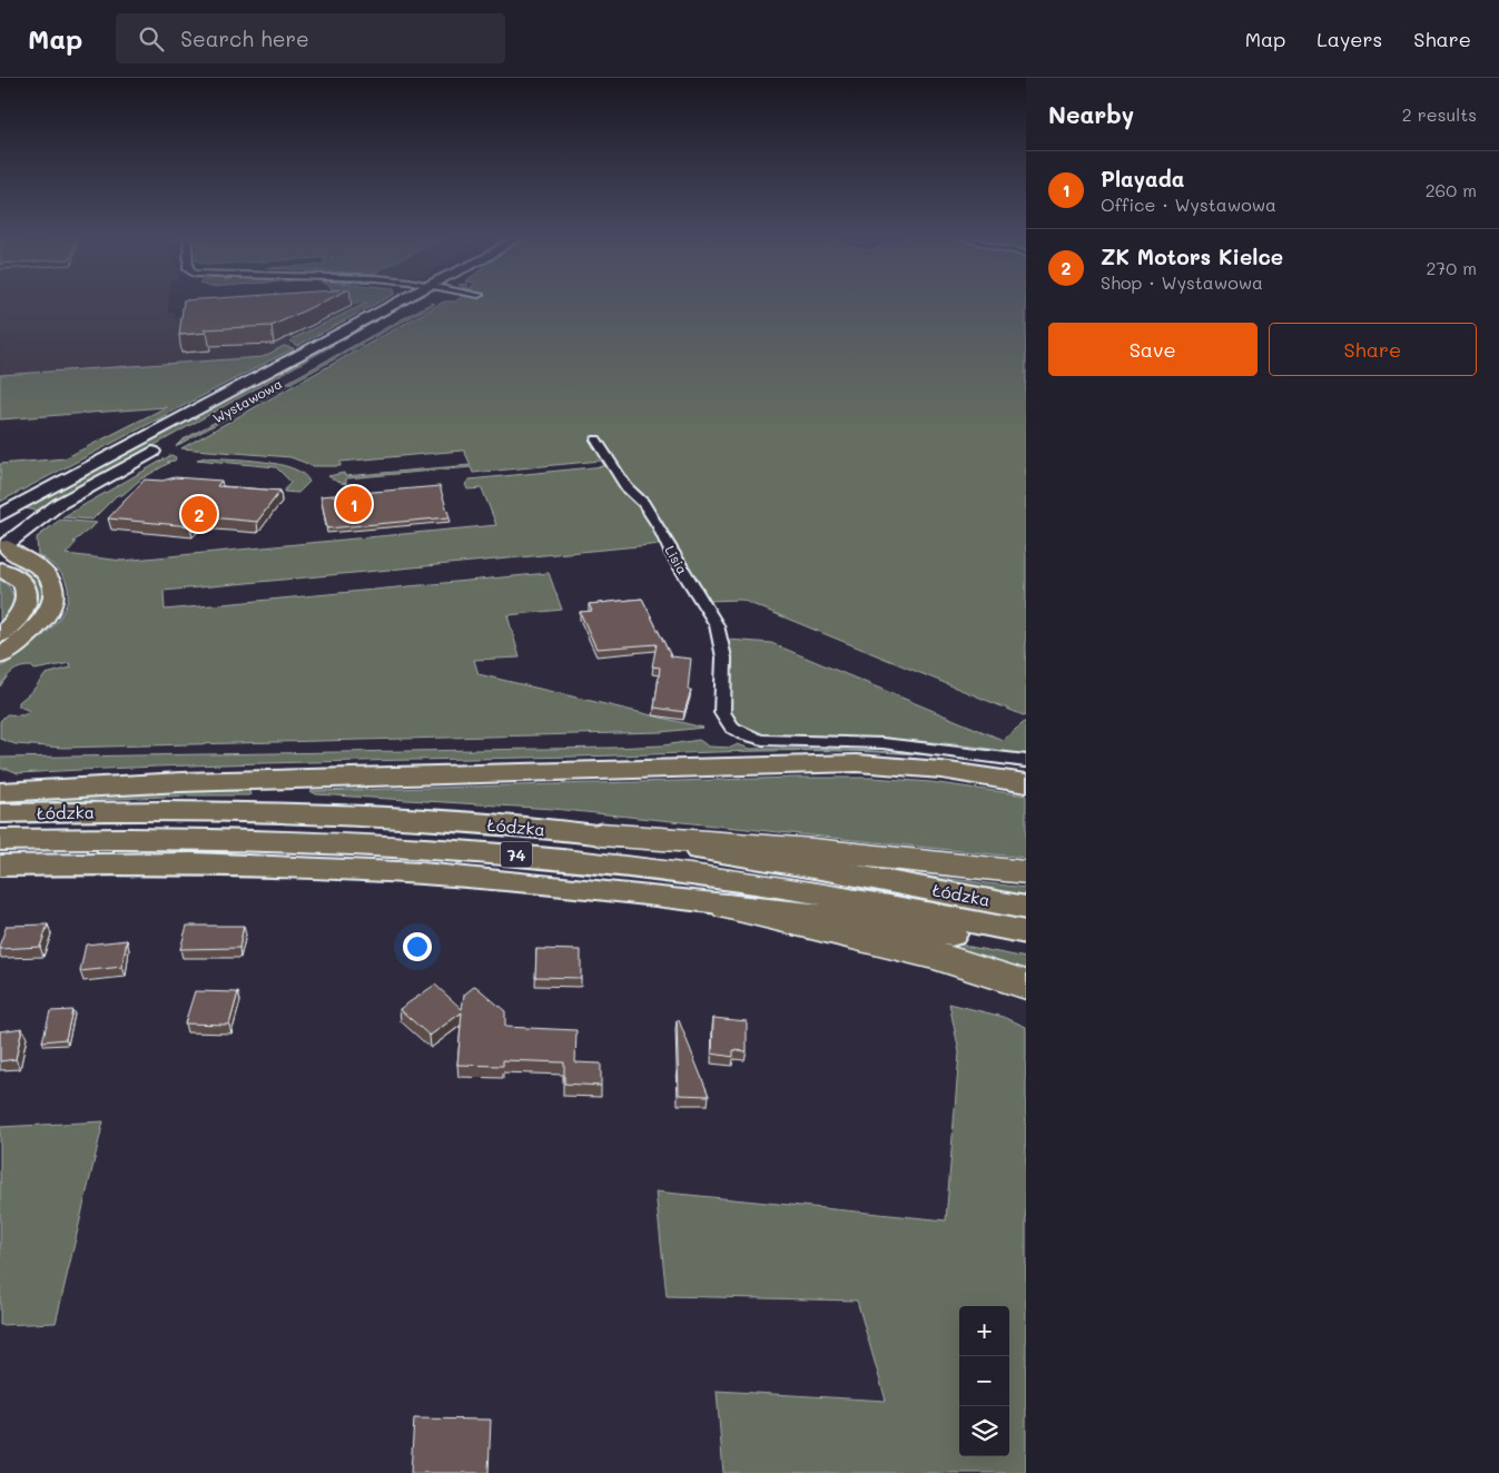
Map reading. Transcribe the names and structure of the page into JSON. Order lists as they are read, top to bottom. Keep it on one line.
{"streets":{"main road":["Łódzka","74"],"street":["Wystawowa","Lisia"]},"page":{"header":"Map","search":"Search here","nav":["Map","Layers","Share"],"heading":["Nearby","2 results"],"list":[{"mark":"1","name":"Playada","note":"Office · Wystawowa","value":"260 m"},{"mark":"2","name":"ZK Motors Kielce","note":"Shop · Wystawowa","value":"270 m"}],"buttons":["Save","Share"],"pins":["1","2"],"map_buttons":["+","−"]}}
